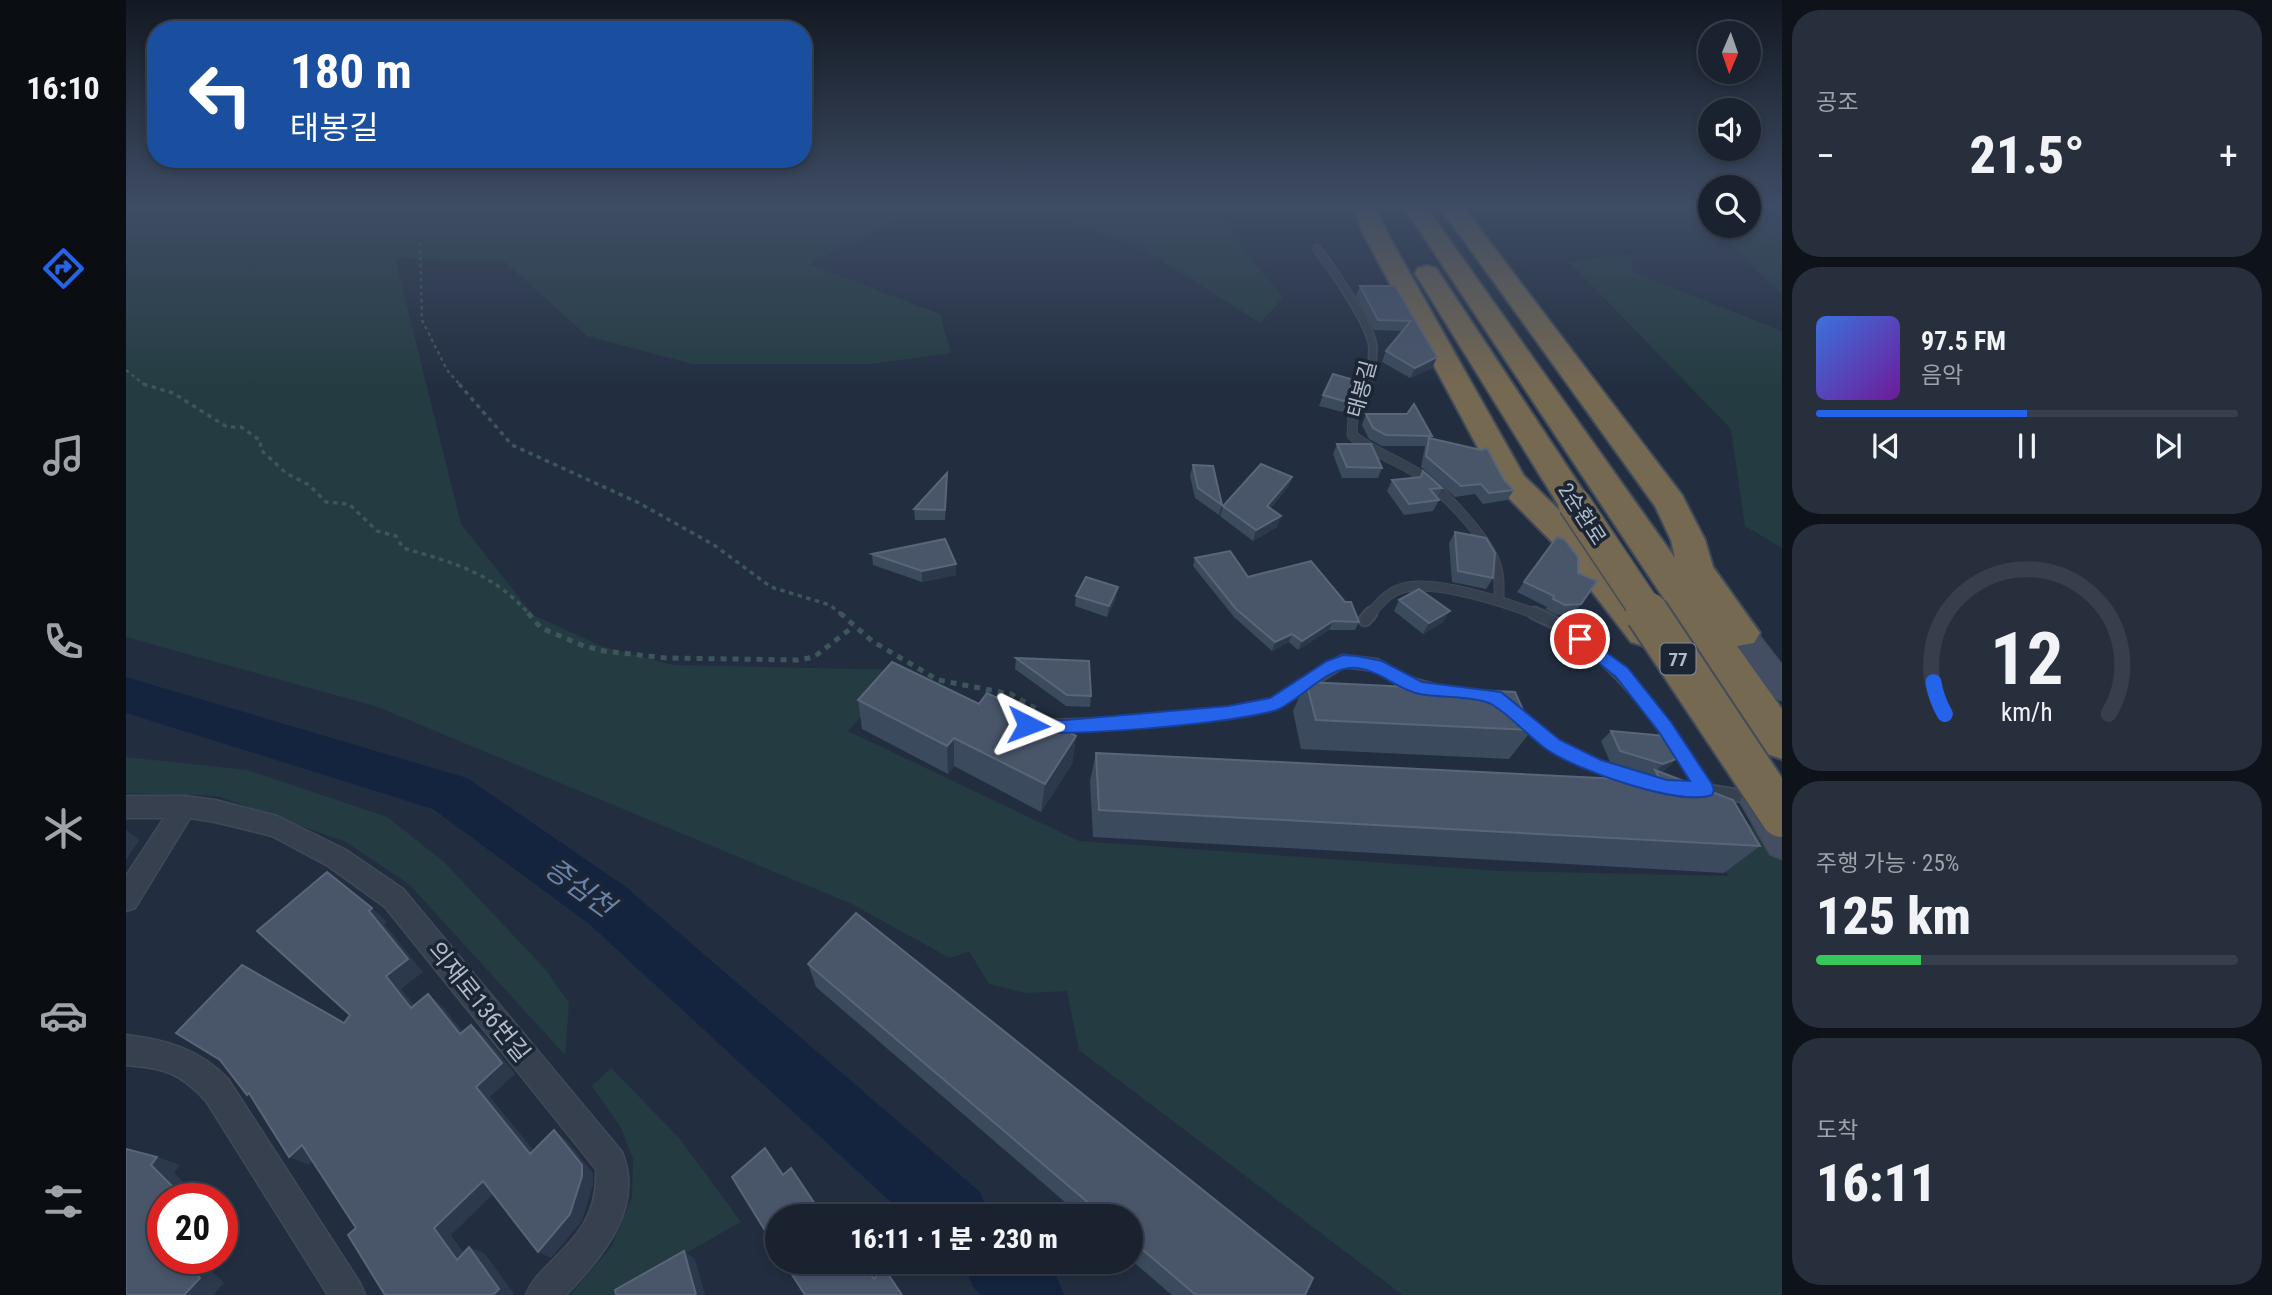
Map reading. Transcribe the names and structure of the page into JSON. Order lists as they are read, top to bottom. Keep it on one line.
{"streets":{"highway":["2순환로","77"],"street":["의재로136번길"],"lane":["태봉길"]},"water":["증심천"],"north":"bottom","page":{"tabs":"16:10","tile":["공조",["주행 가능 · 25%","125 km"],["도착","16:11"]],"turn":["180 m","태봉길"],"heat":["−","21.5°","+"],"song":["97.5 FM","음악"],"limit":"20","trip":"16:11 · 1 분 · 230 m","gauge":["12","km/h"]}}
